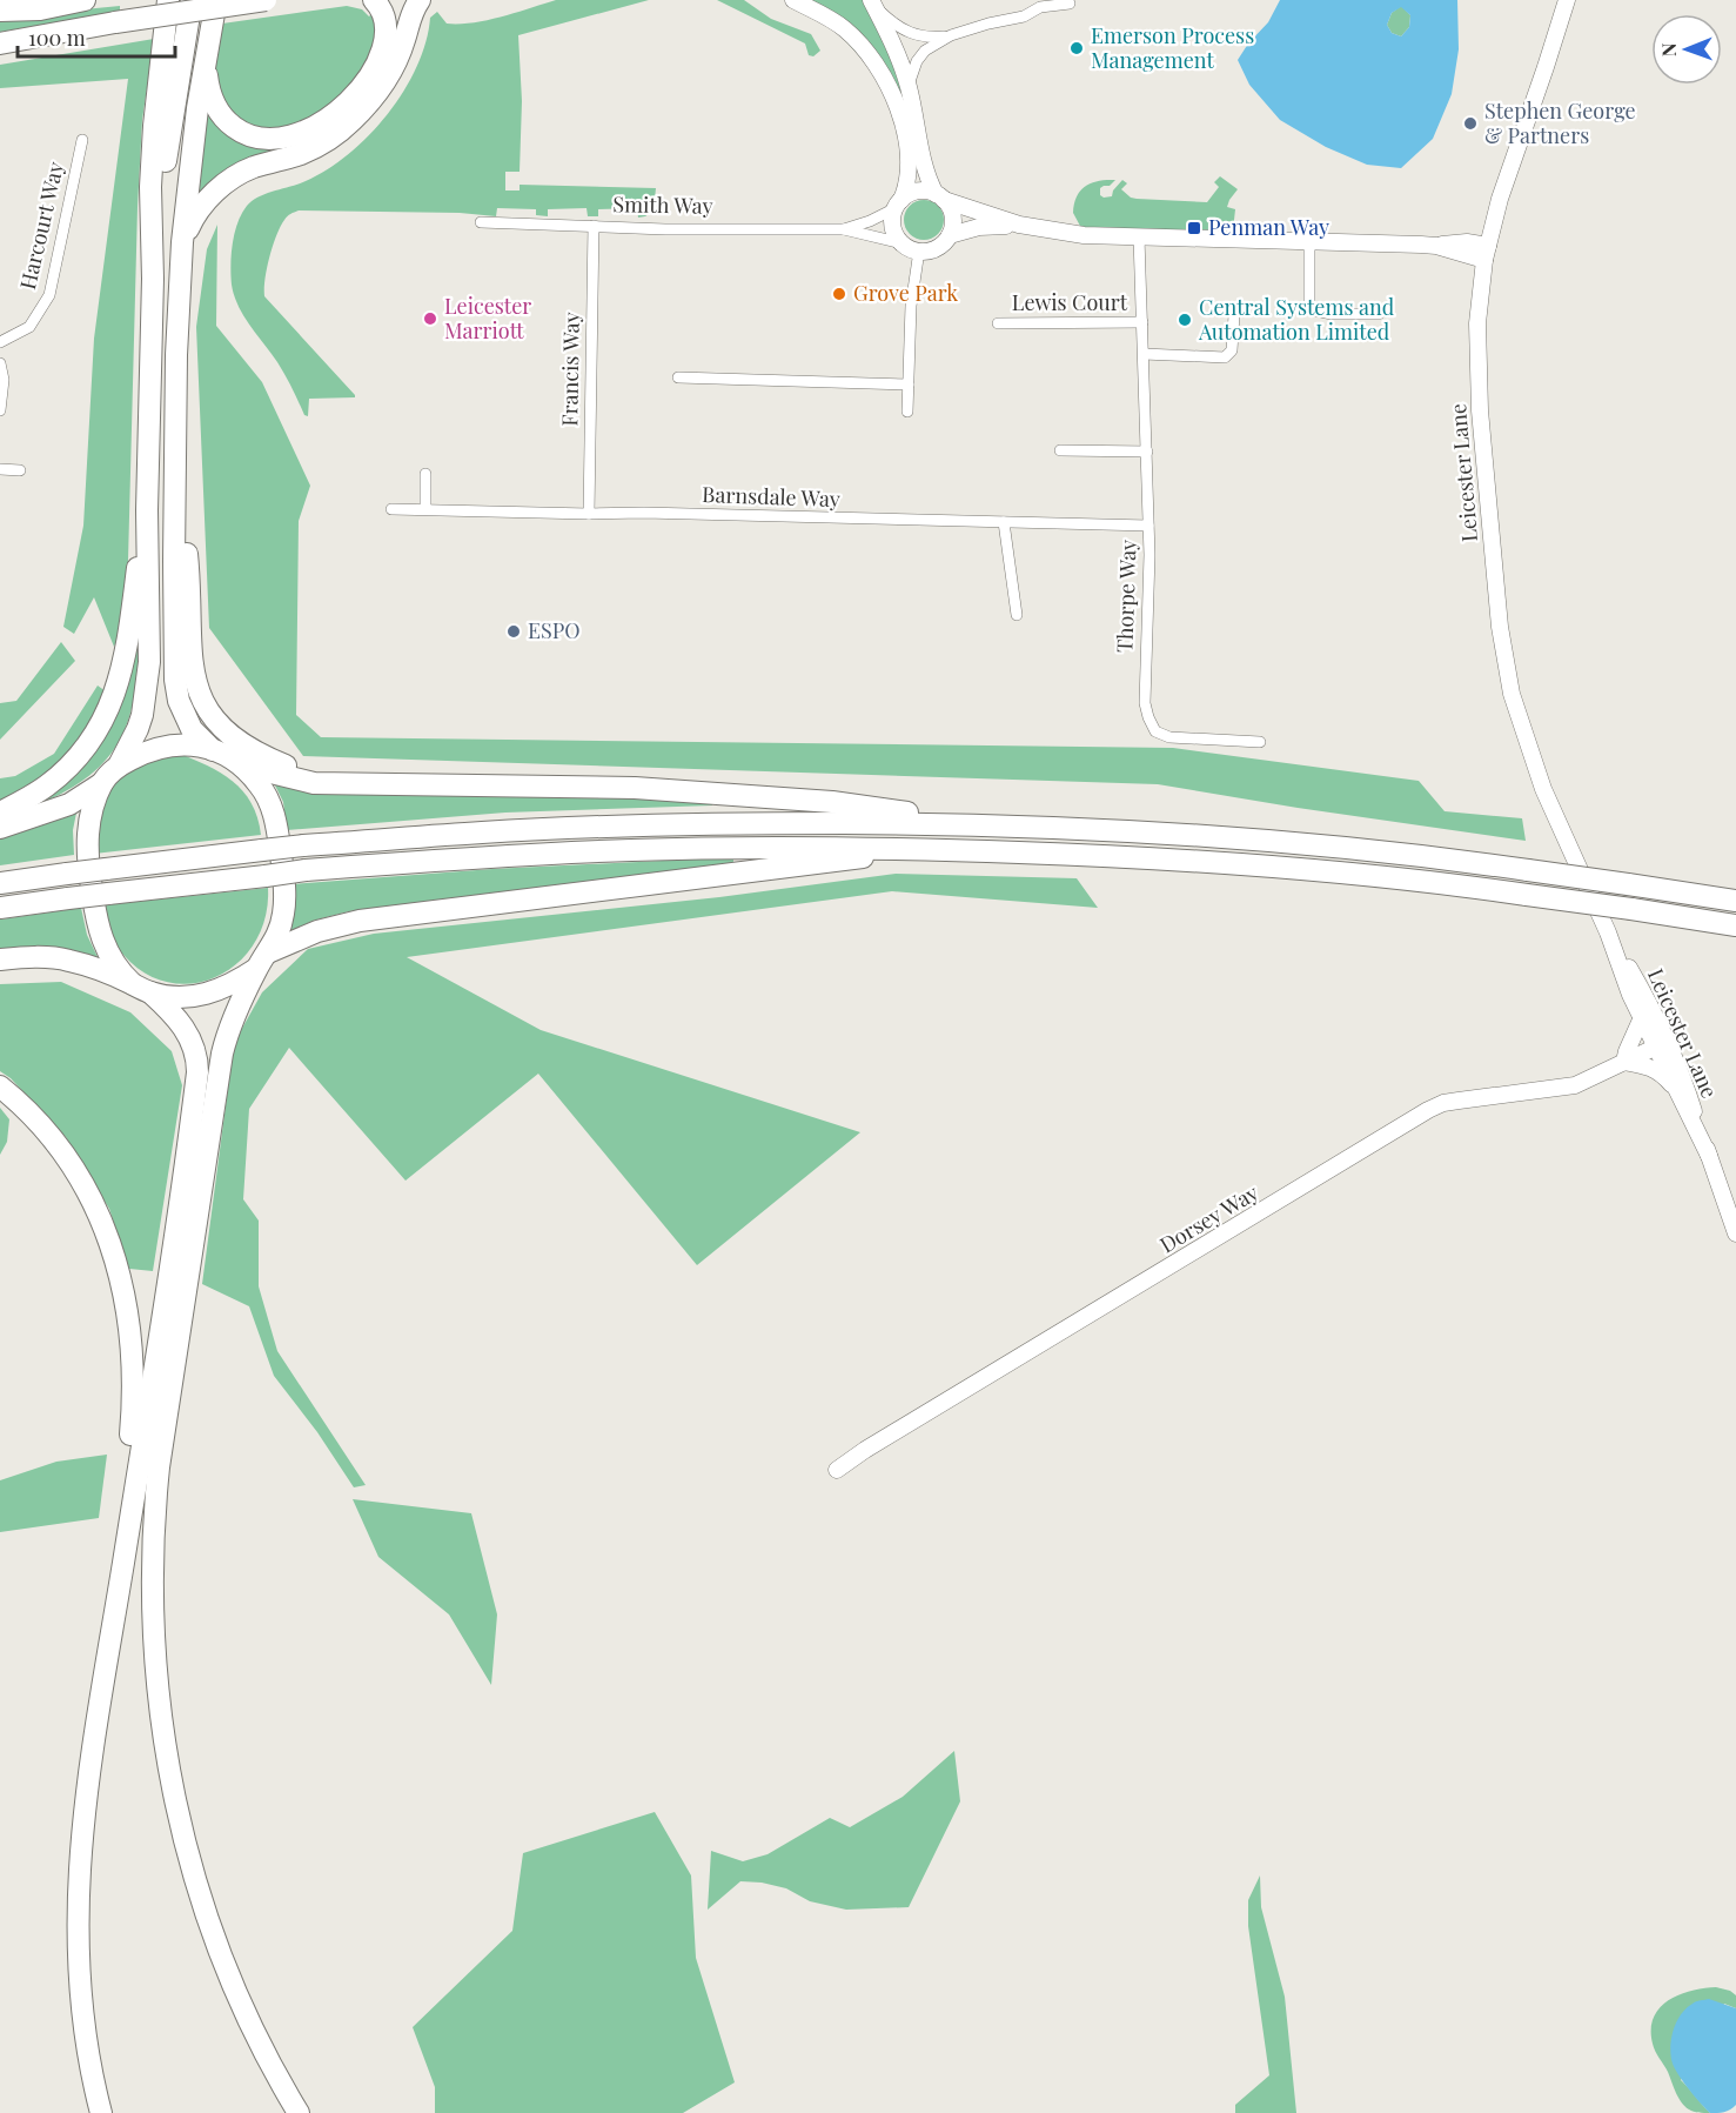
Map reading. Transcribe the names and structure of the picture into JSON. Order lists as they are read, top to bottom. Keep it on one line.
{"streets":{"street":["Smith Way","Harcourt Way","Lewis Court","Francis Way","Leicester Lane","Barnsdale Way","Thorpe Way","Dorsey Way"]},"crossings":[["Smith Way","Francis Way"],["Lewis Court","Thorpe Way"],["Francis Way","Barnsdale Way"],["Leicester Lane","Dorsey Way"],["Barnsdale Way","Thorpe Way"]],"places":{"other":["Emerson Process Management","Stephen George & Partners","Grove Park","Leicester Marriott","Central Systems and Automation Limited","ESPO"],"transit":["Penman Way"]},"scale_bar":"100 m","north":"left"}
